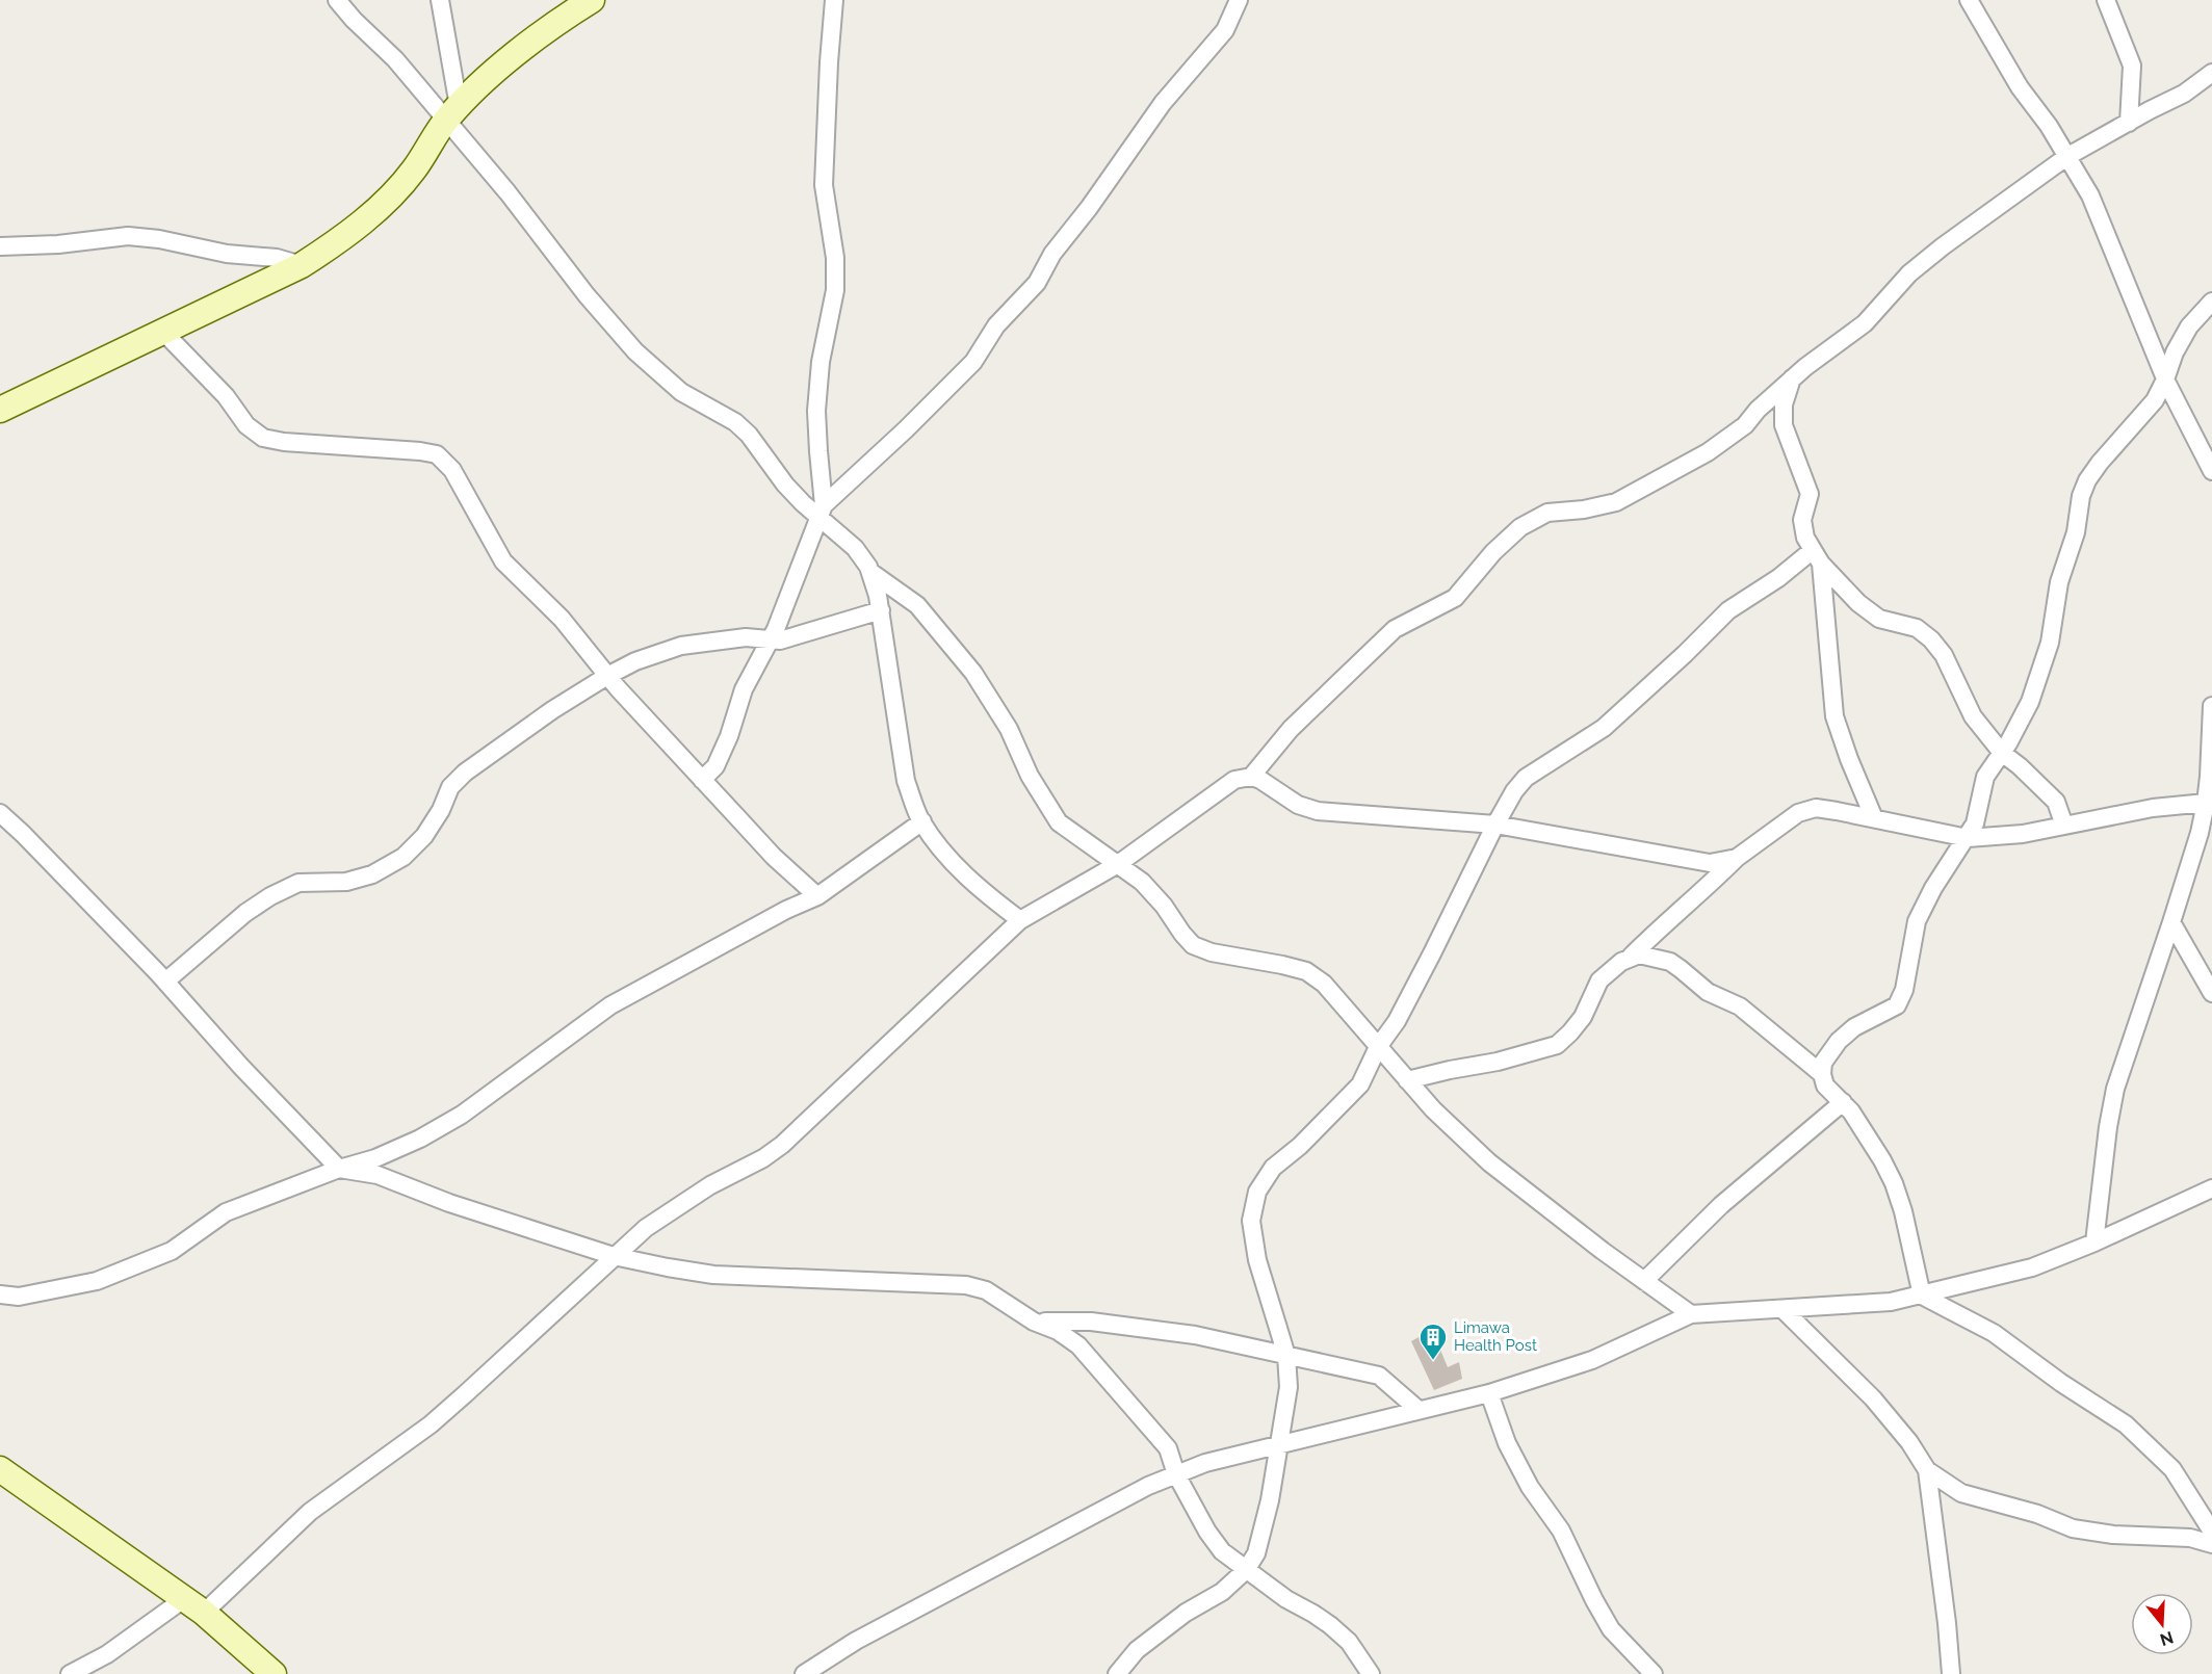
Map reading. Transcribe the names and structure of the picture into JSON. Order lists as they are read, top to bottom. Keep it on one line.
{"places":{"building":["Limawa Health Post"]},"north":"bottom"}
